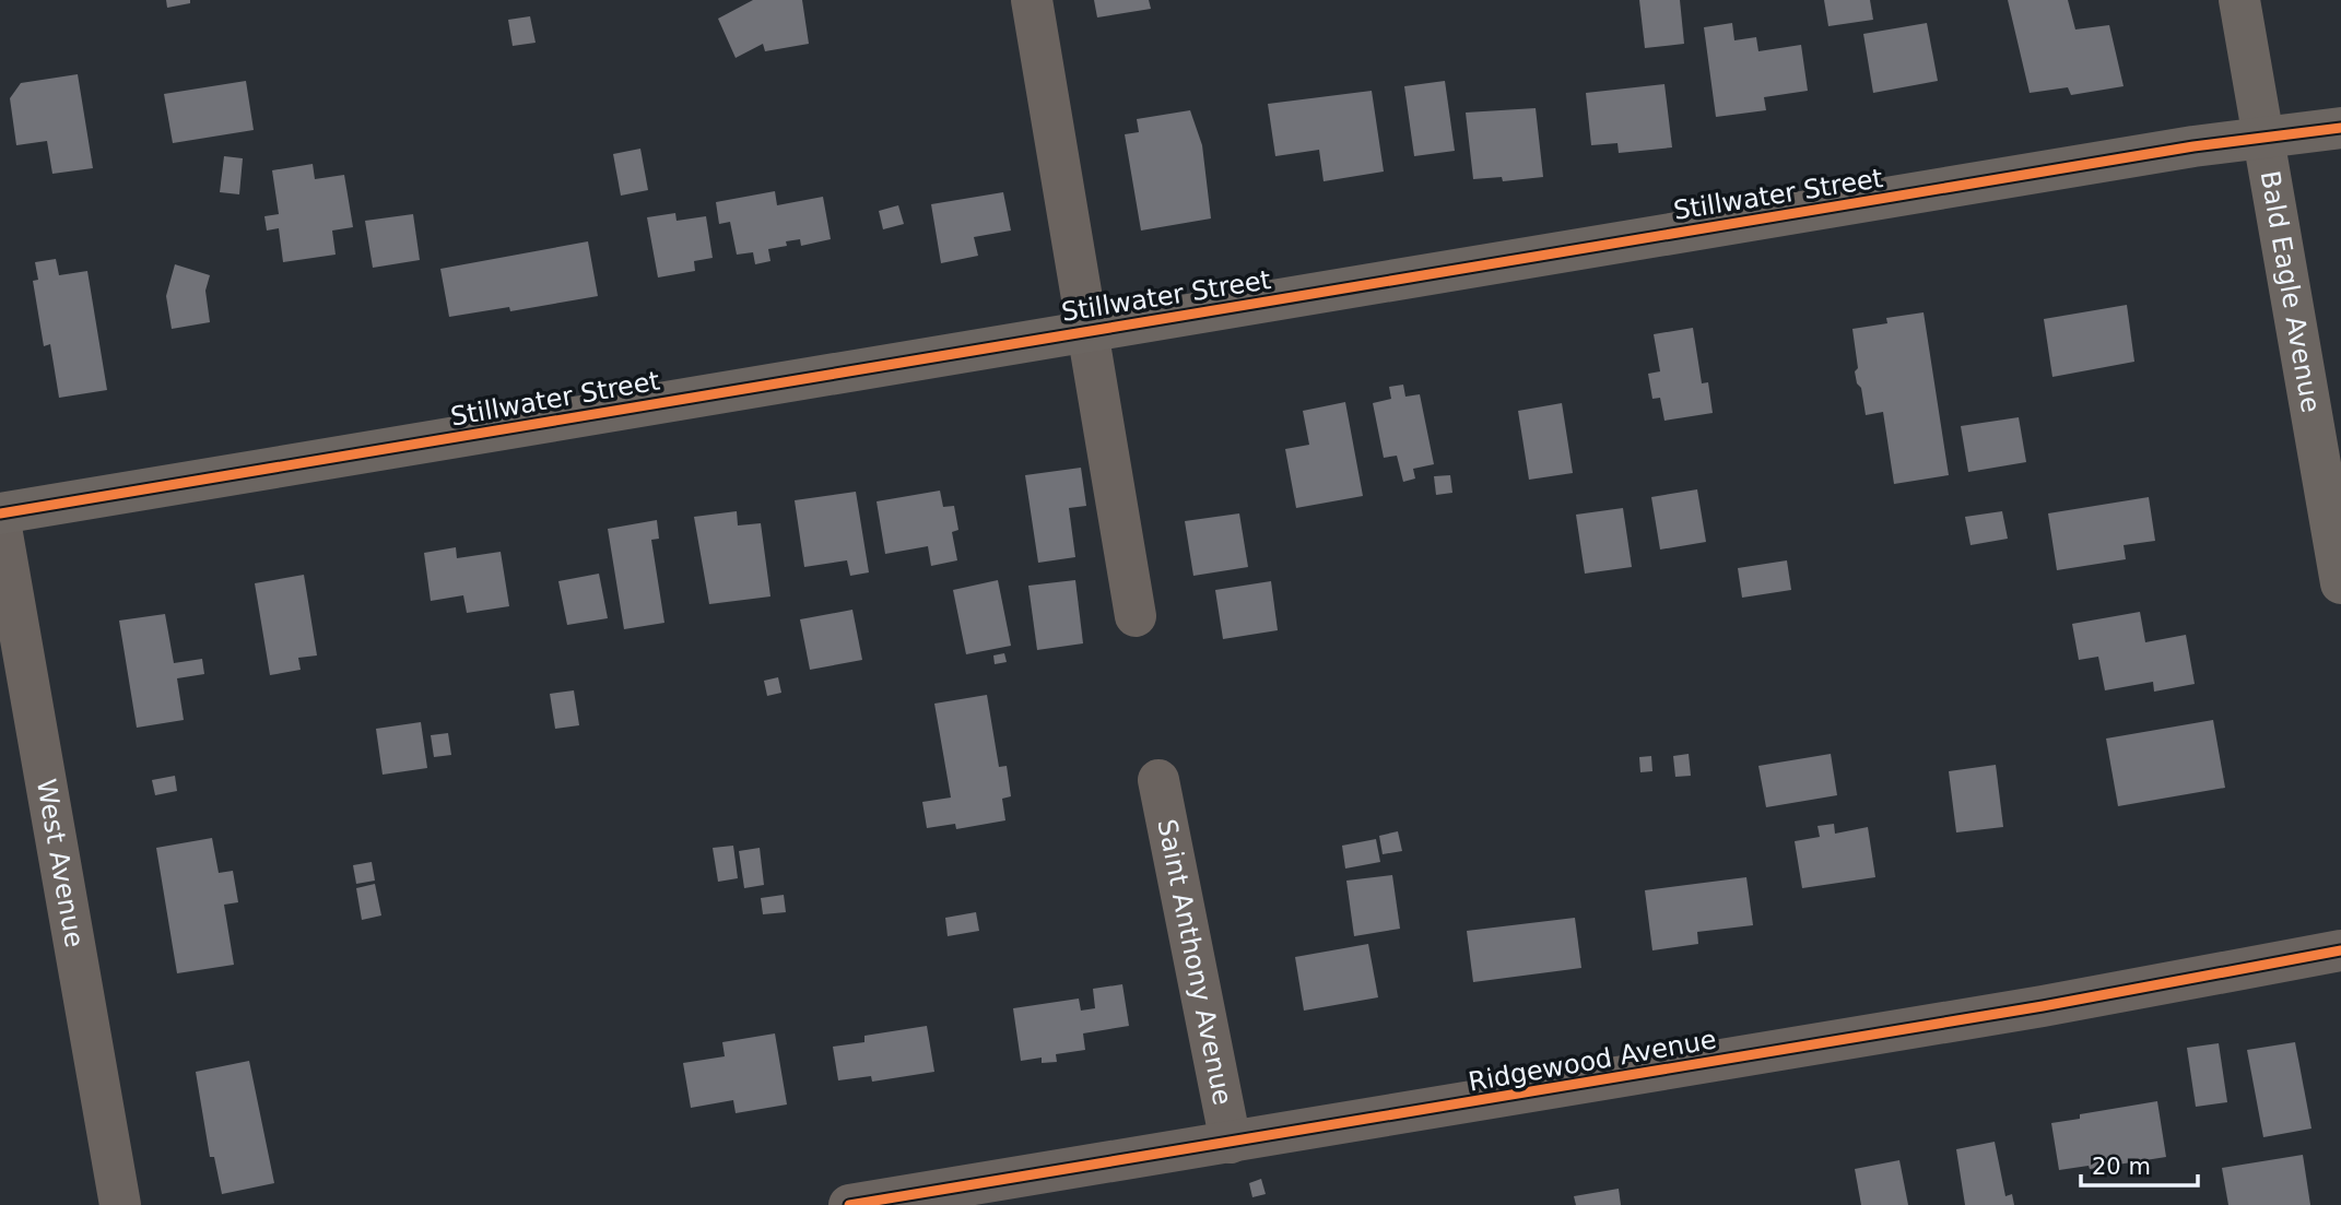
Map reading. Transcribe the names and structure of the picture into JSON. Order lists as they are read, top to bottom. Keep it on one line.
{"streets":{"street":["Stillwater Street","Bald Eagle Avenue","West Avenue","Saint Anthony Avenue","Ridgewood Avenue"]},"crossings":[["Stillwater Street","Bald Eagle Avenue"],["Saint Anthony Avenue","Ridgewood Avenue"]],"scale_bar":"20 m"}
